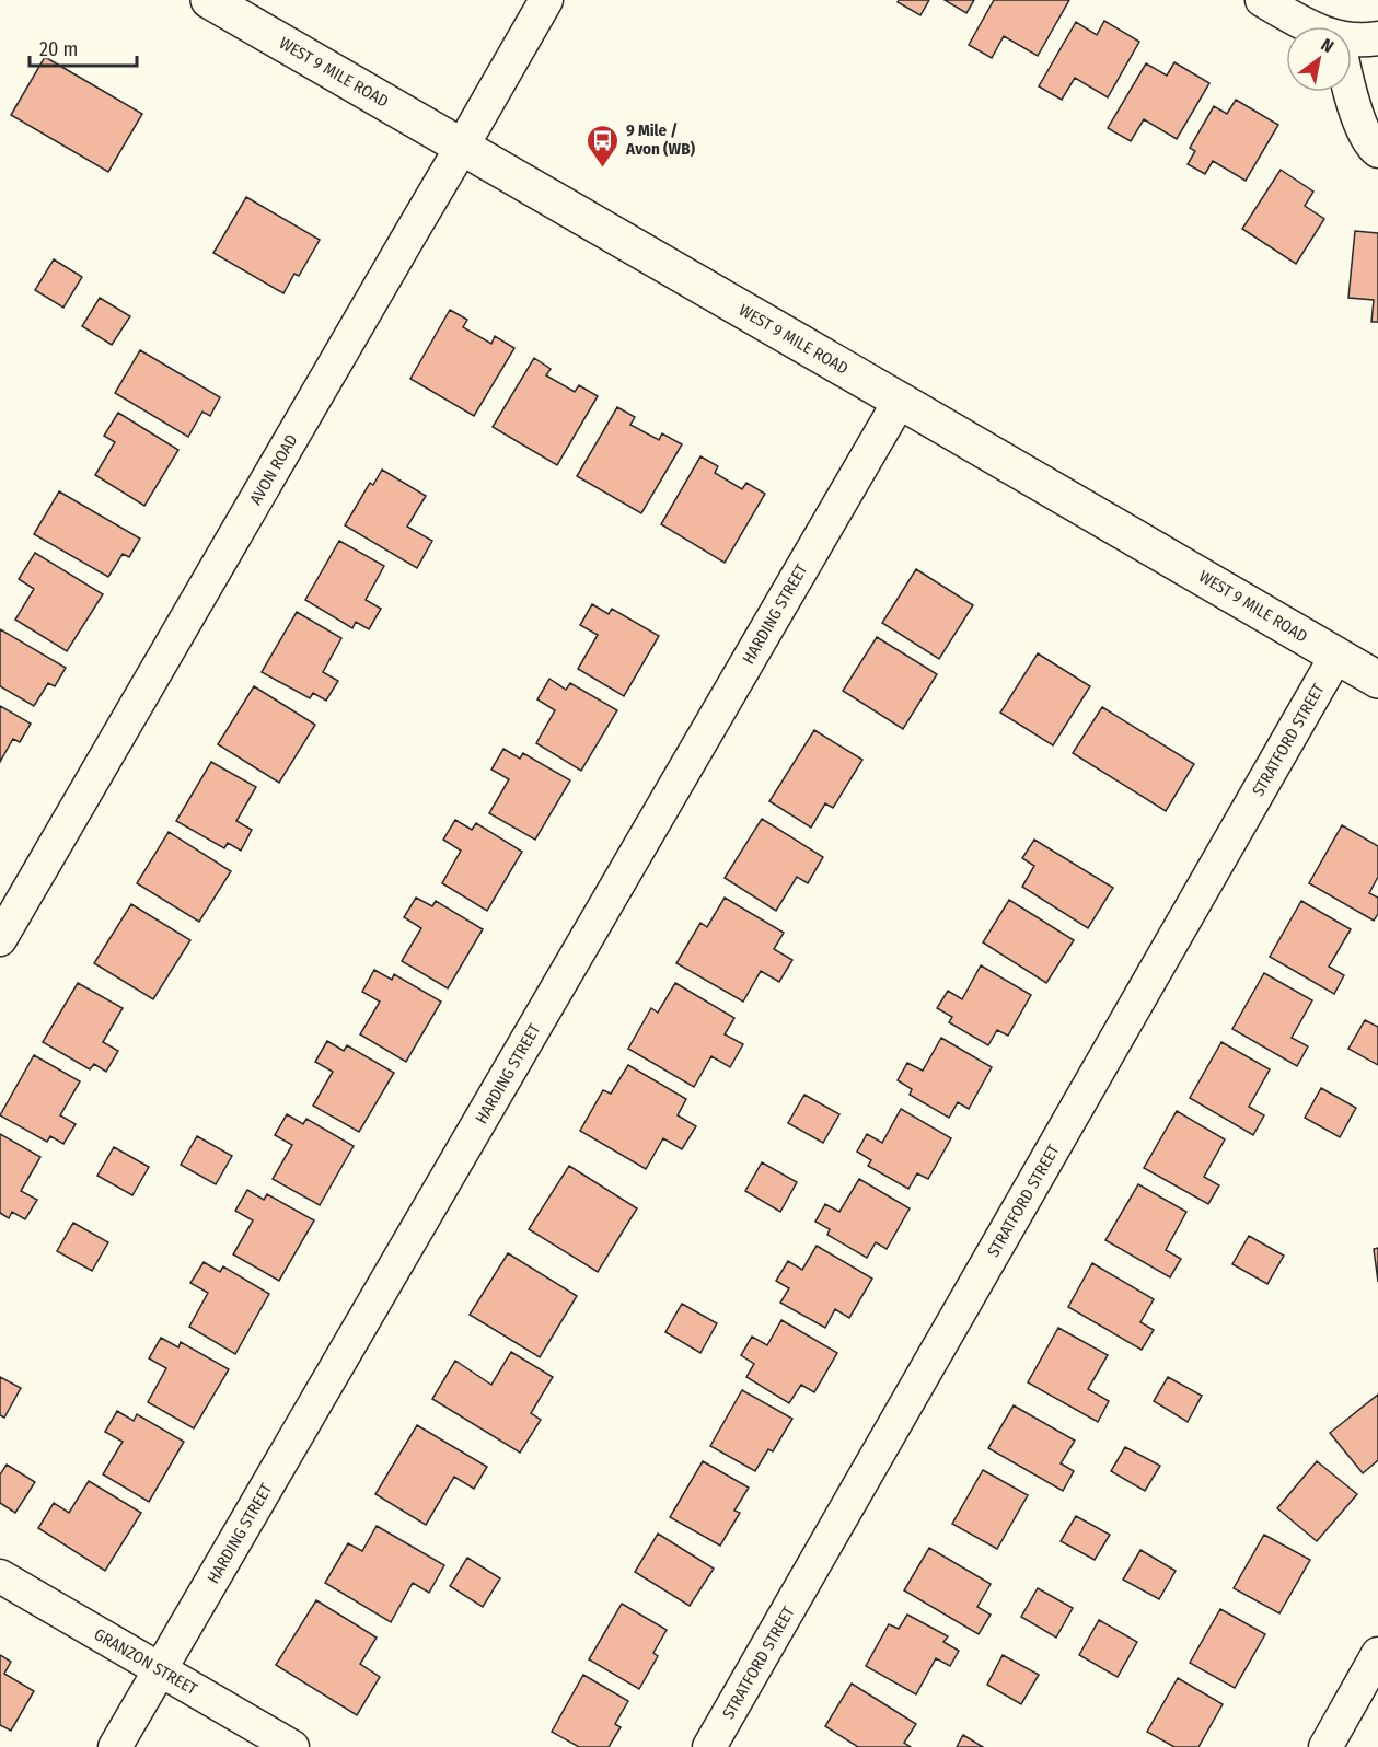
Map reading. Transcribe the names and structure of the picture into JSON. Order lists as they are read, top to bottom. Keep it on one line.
{"streets":{"main road":["WEST 9 MILE ROAD"],"street":["AVON ROAD","HARDING STREET","STRATFORD STREET","GRANZON STREET"]},"crossings":[["WEST 9 MILE ROAD","AVON ROAD"],["WEST 9 MILE ROAD","HARDING STREET"],["WEST 9 MILE ROAD","STRATFORD STREET"],["HARDING STREET","GRANZON STREET"]],"places":{"bus stop":["9 Mile / Avon (WB)"]},"scale_bar":"20 m","north":"top right"}
